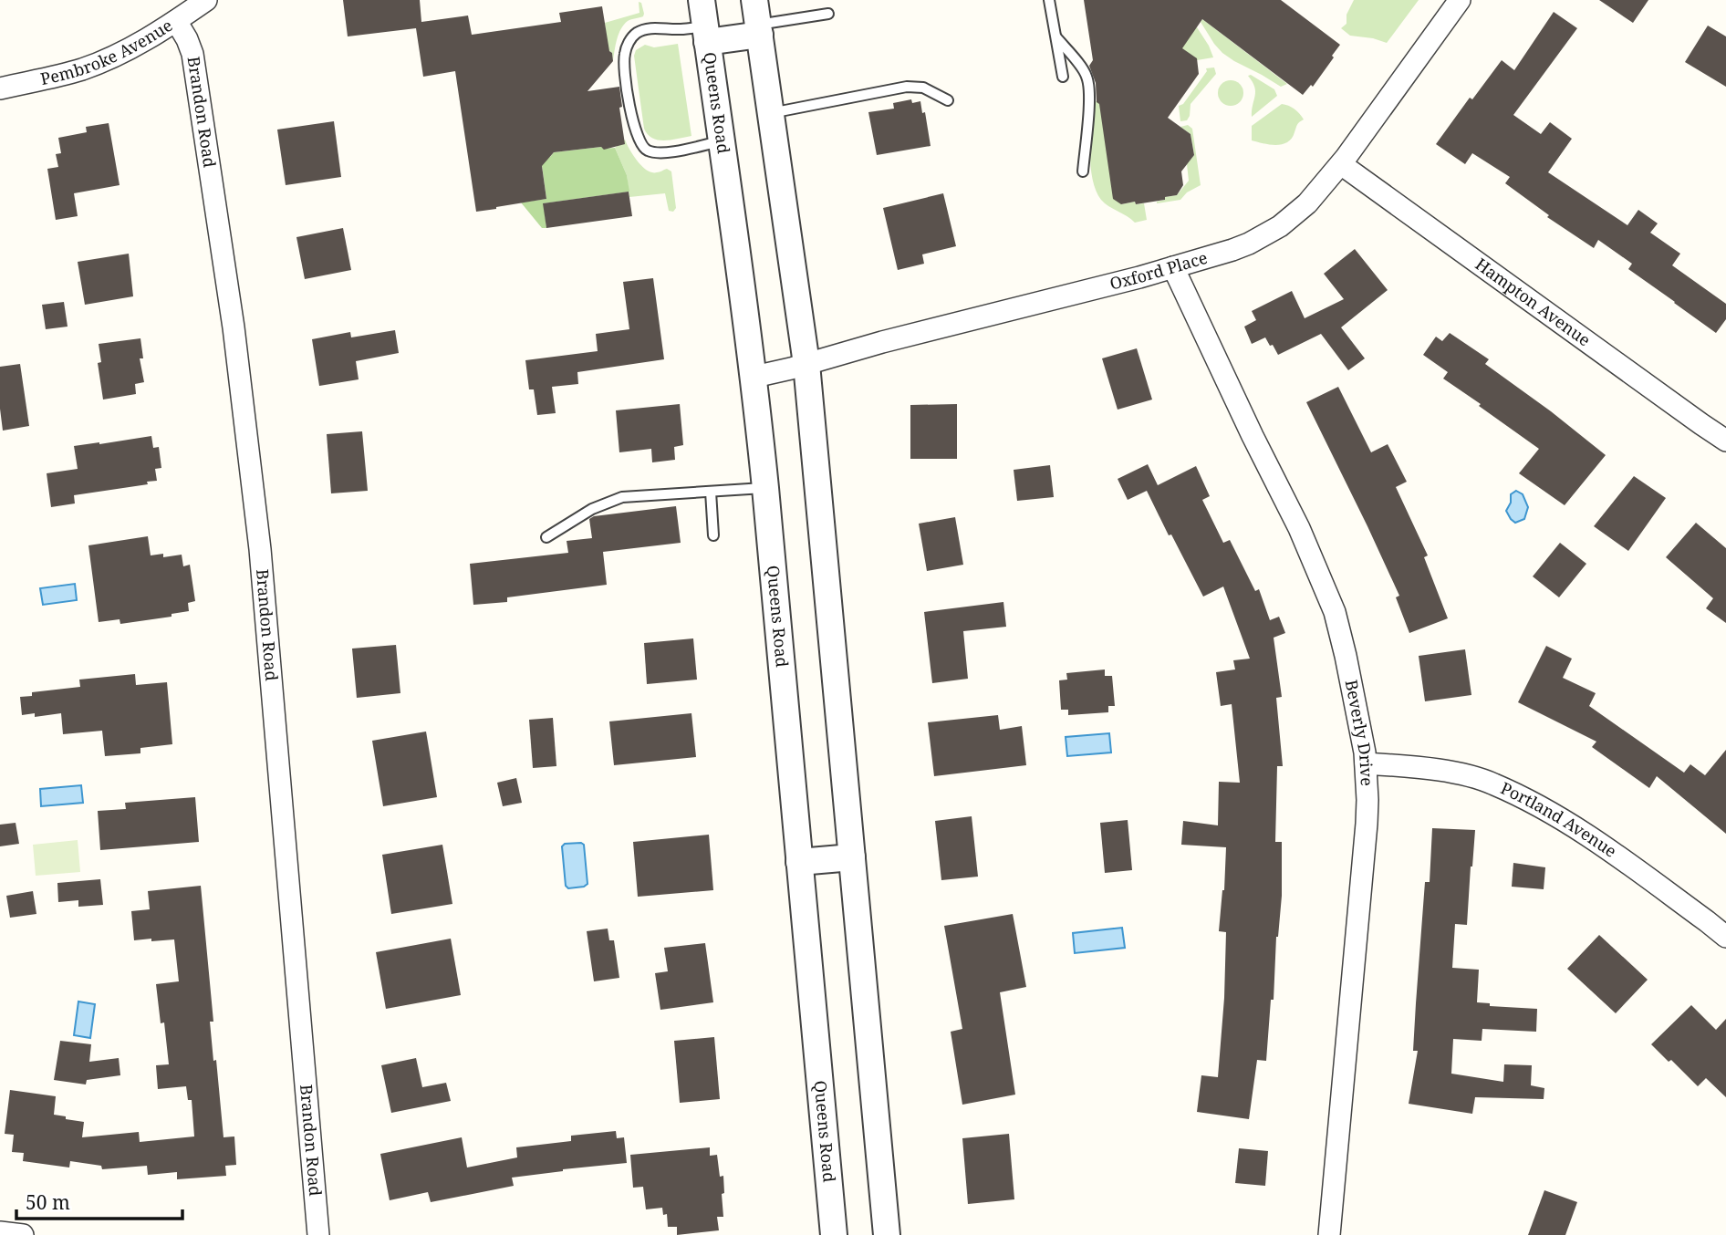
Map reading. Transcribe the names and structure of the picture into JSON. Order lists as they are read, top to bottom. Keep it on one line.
{"streets":{"street":["Pembroke Avenue","Queens Road","Brandon Road","Oxford Place","Hampton Avenue","Beverly Drive","Portland Avenue"]},"crossings":[["Pembroke Avenue","Brandon Road"],["Queens Road","Oxford Place"],["Oxford Place","Hampton Avenue"],["Oxford Place","Beverly Drive"],["Beverly Drive","Portland Avenue"]],"scale_bar":"50 m"}
